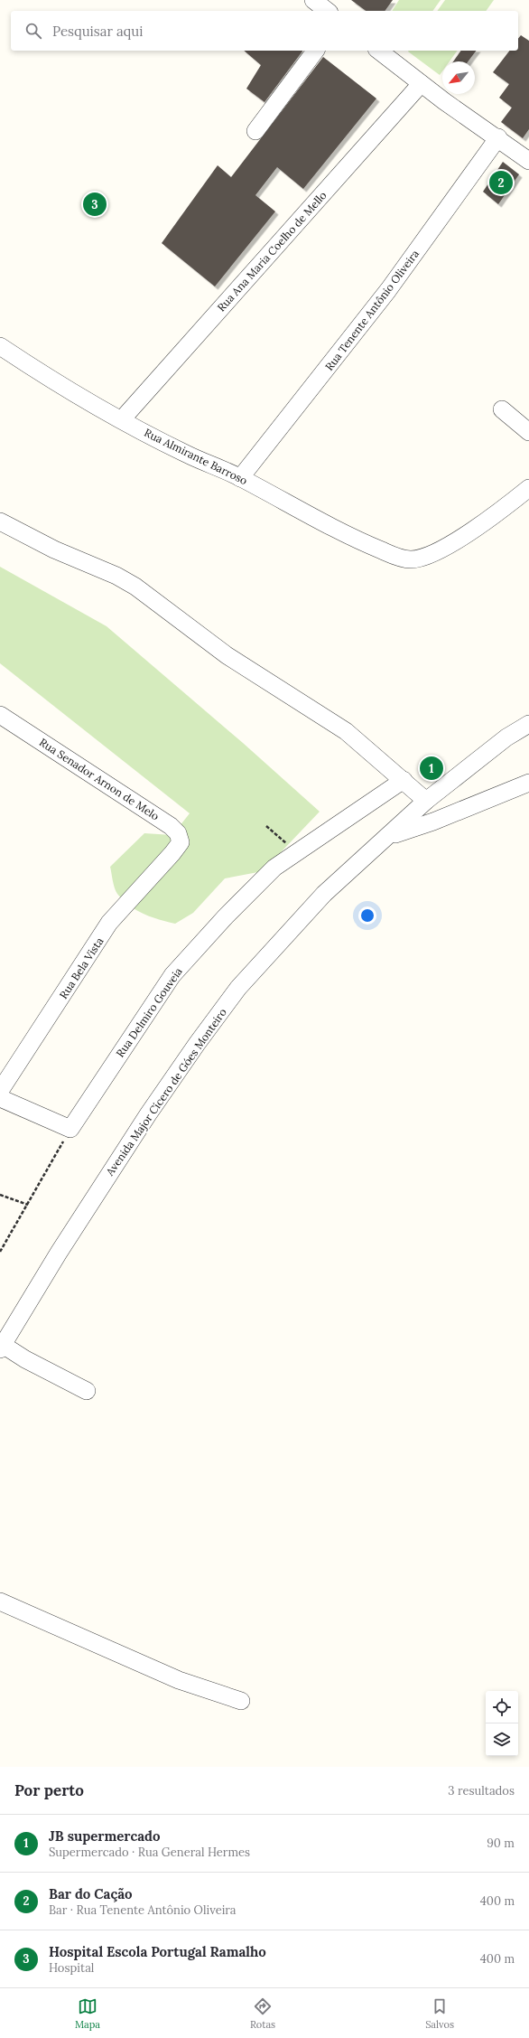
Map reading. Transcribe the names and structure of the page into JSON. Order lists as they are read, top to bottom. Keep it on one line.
{"streets":{"street":["Rua Ana Maria Coelho de Mello","Rua Tenente Antônio Oliveira","Rua Almirante Barroso","Rua Senador Arnon de Melo","Rua Bela Vista","Rua Delmiro Gouveia","Avenida Major Cícero de Góes Monteiro"]},"crossings":[["Rua Ana Maria Coelho de Mello","Rua Almirante Barroso"],["Rua Tenente Antônio Oliveira","Rua Almirante Barroso"],["Rua Senador Arnon de Melo","Rua Bela Vista"]],"north":"bottom left","page":{"search":"Pesquisar aqui","pins":["2","3","1"],"heading":["Por perto","3 resultados"],"list":[{"mark":"1","name":"JB supermercado","note":"Supermercado · Rua General Hermes","value":"90 m"},{"mark":"2","name":"Bar do Cação","note":"Bar · Rua Tenente Antônio Oliveira","value":"400 m"},{"mark":"3","name":"Hospital Escola Portugal Ramalho","note":"Hospital","value":"400 m"}],"nav":["Mapa","Rotas","Salvos"]}}
